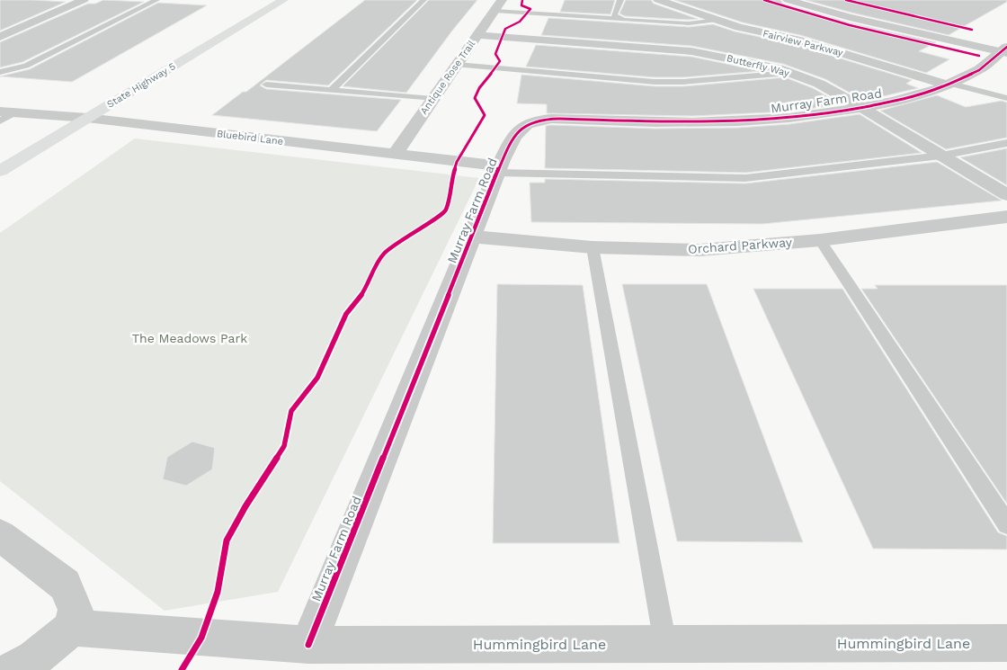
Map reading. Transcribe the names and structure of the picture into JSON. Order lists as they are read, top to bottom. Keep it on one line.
{"streets":{"main road":["State Highway 5"],"street":["Fairview Parkway","Butterfly Way","Antique Rose Trail","Murray Farm Road","Bluebird Lane","Orchard Parkway","Hummingbird Lane"]},"crossings":[["Fairview Parkway","Murray Farm Road"],["Butterfly Way","Antique Rose Trail"],["Butterfly Way","Murray Farm Road"],["Antique Rose Trail","Bluebird Lane"],["State Highway 5","Bluebird Lane"],["Murray Farm Road","Bluebird Lane"],["Murray Farm Road","Orchard Parkway"],["Murray Farm Road","Hummingbird Lane"]],"parks":["The Meadows Park"]}
